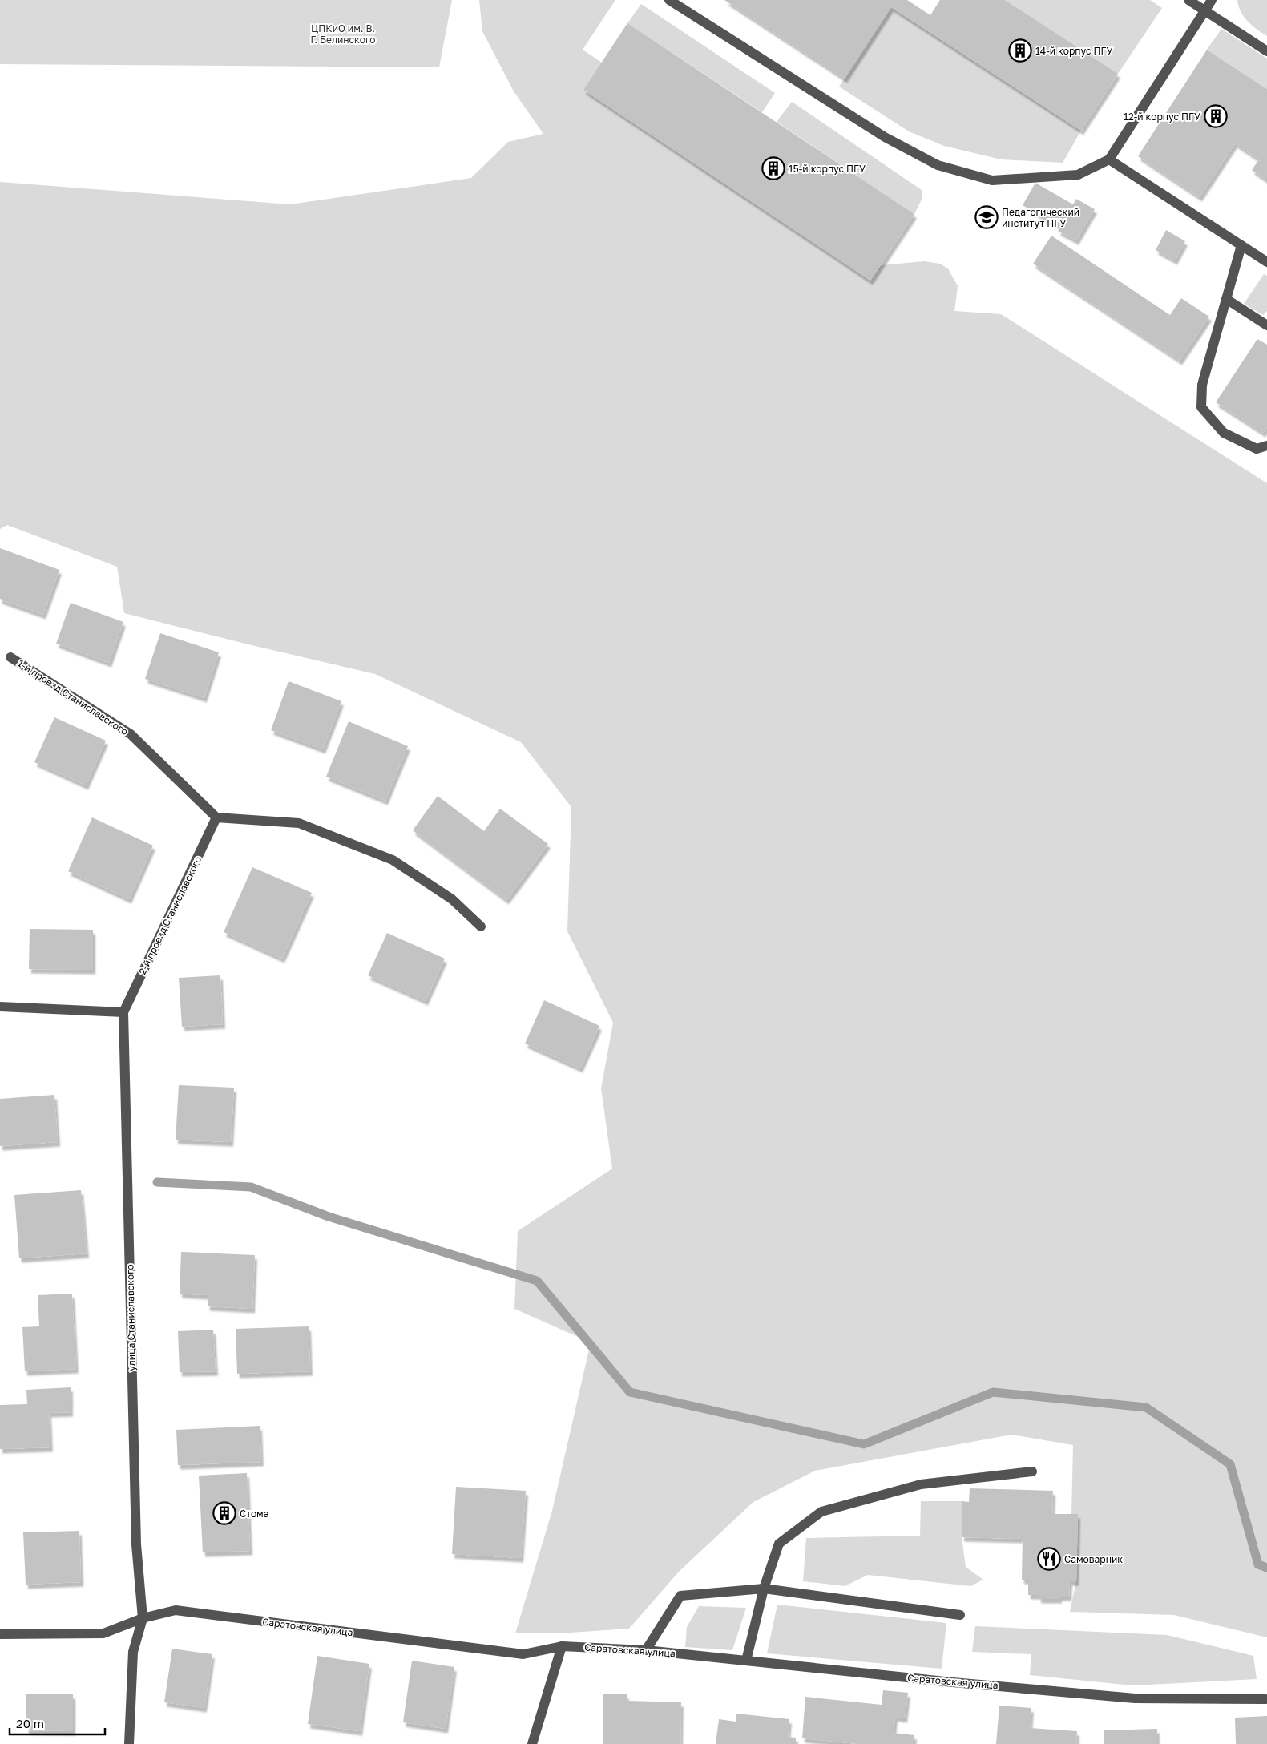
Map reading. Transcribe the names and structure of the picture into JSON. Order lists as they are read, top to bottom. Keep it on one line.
{"streets":{"street":["1-й проезд Станиславского","2-й проезд Станиславского","улица Станиславского","Саратовская улица"]},"crossings":[["1-й проезд Станиславского","2-й проезд Станиславского"],["2-й проезд Станиславского","улица Станиславского"],["улица Станиславского","Саратовская улица"]],"parks":["ЦПКиО им. В. Г. Белинского"],"places":{"building":["14-й корпус ПГУ","12-й корпус ПГУ","15-й корпус ПГУ","Стома"],"school or university":["Педагогический институт ПГУ"],"restaurant":["Самоварник"]},"scale_bar":"20 m"}
